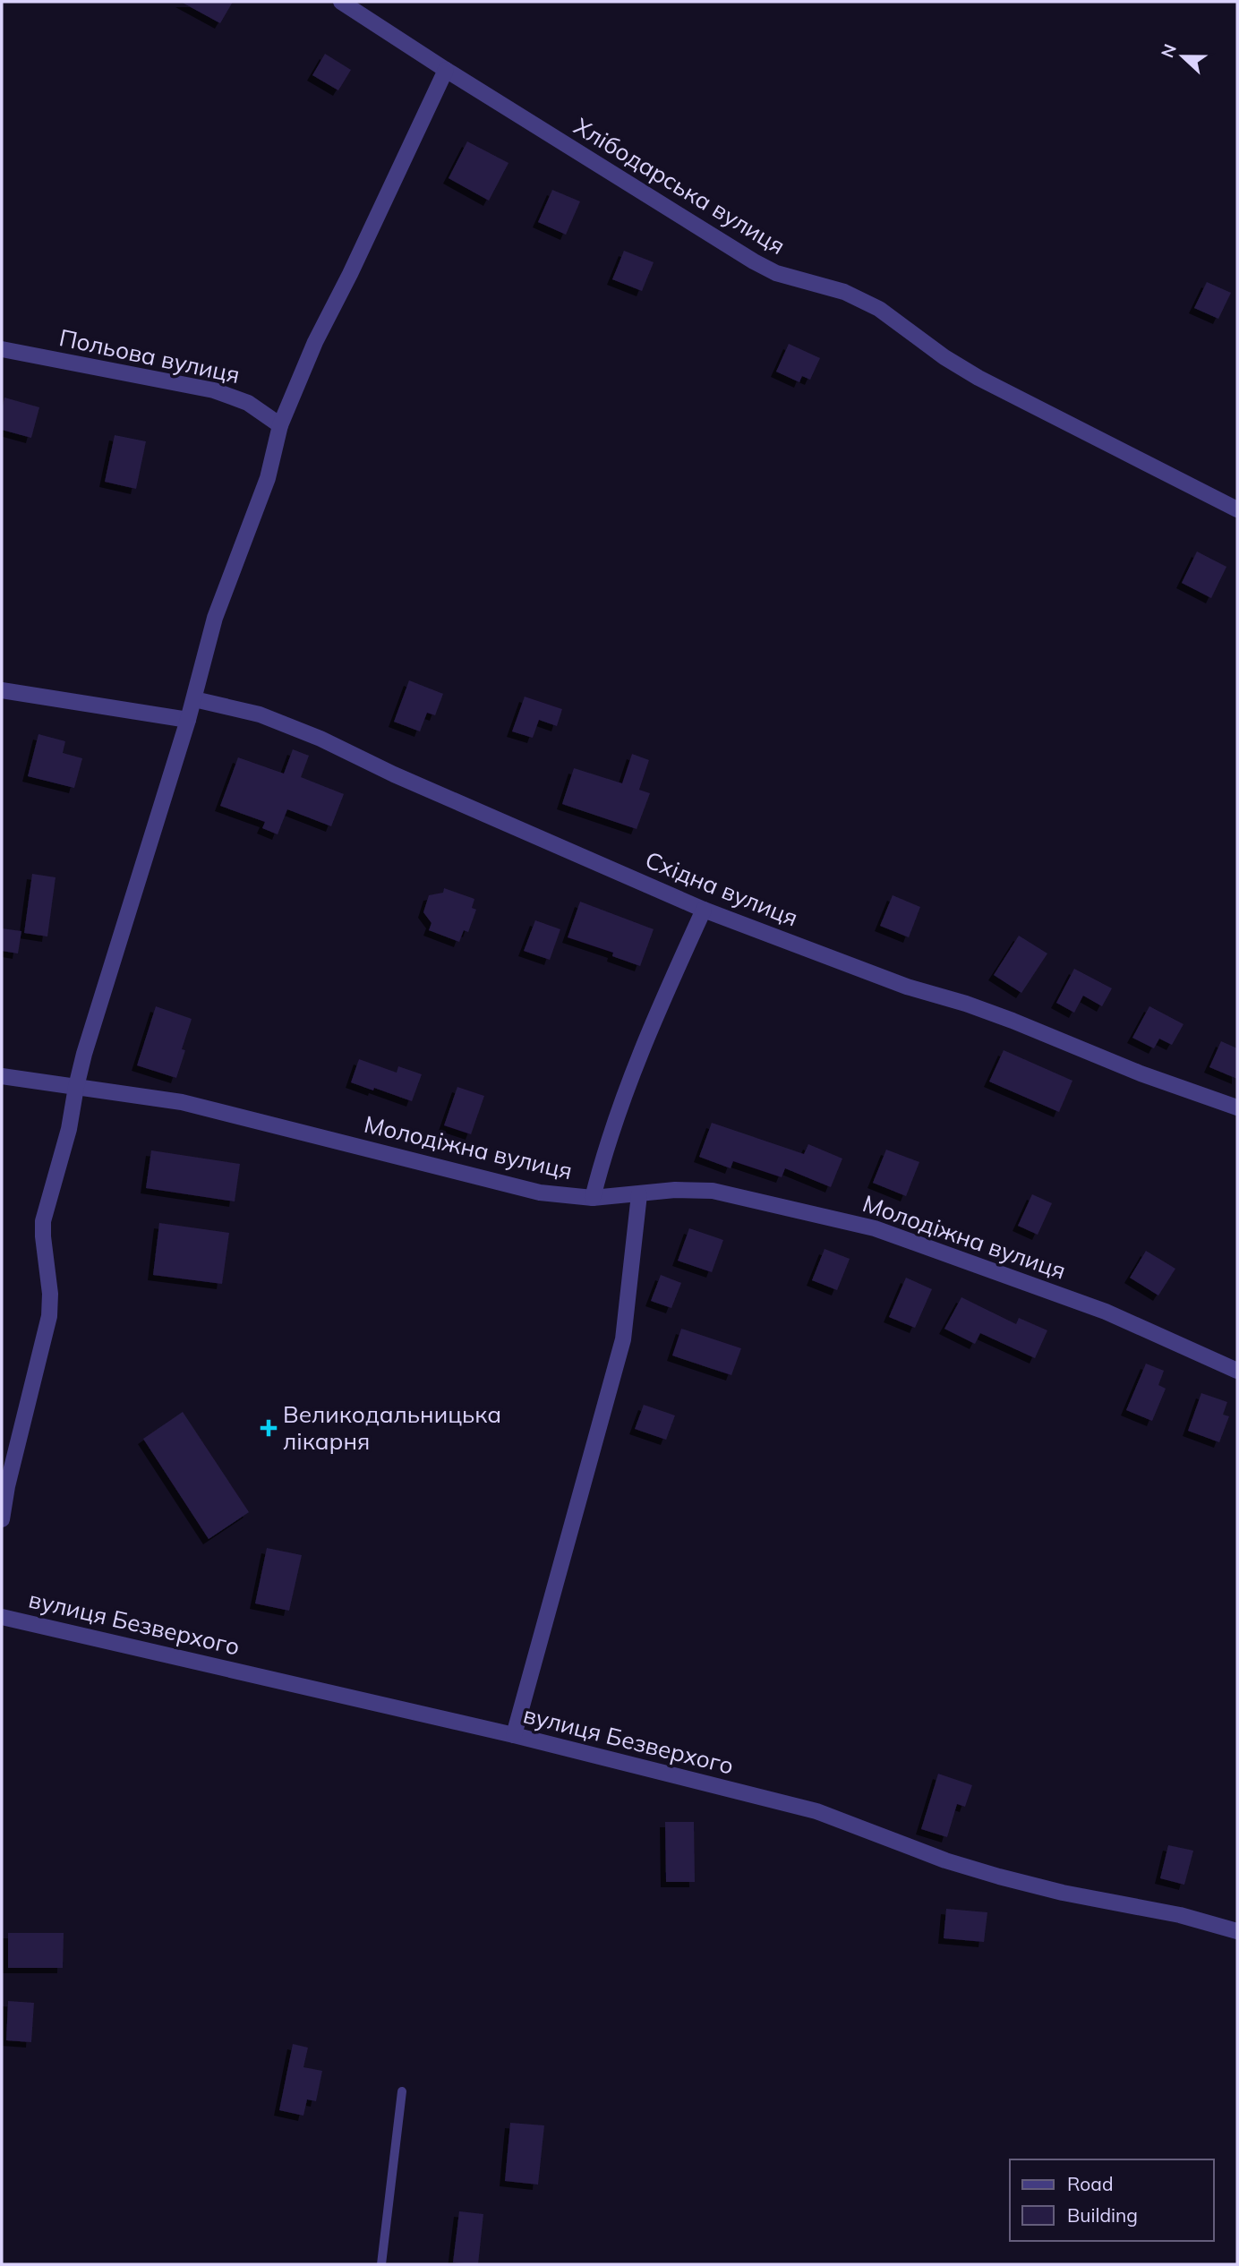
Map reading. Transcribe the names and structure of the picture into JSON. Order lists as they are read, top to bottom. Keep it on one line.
{"streets":{"street":["Хлібодарська вулиця","Польова вулиця","Східна вулиця","Молодіжна вулиця","вулиця Безверхого"]},"places":{"health":["Великодальницька лікарня"]},"legend":["Road","Building"],"north":"left"}
